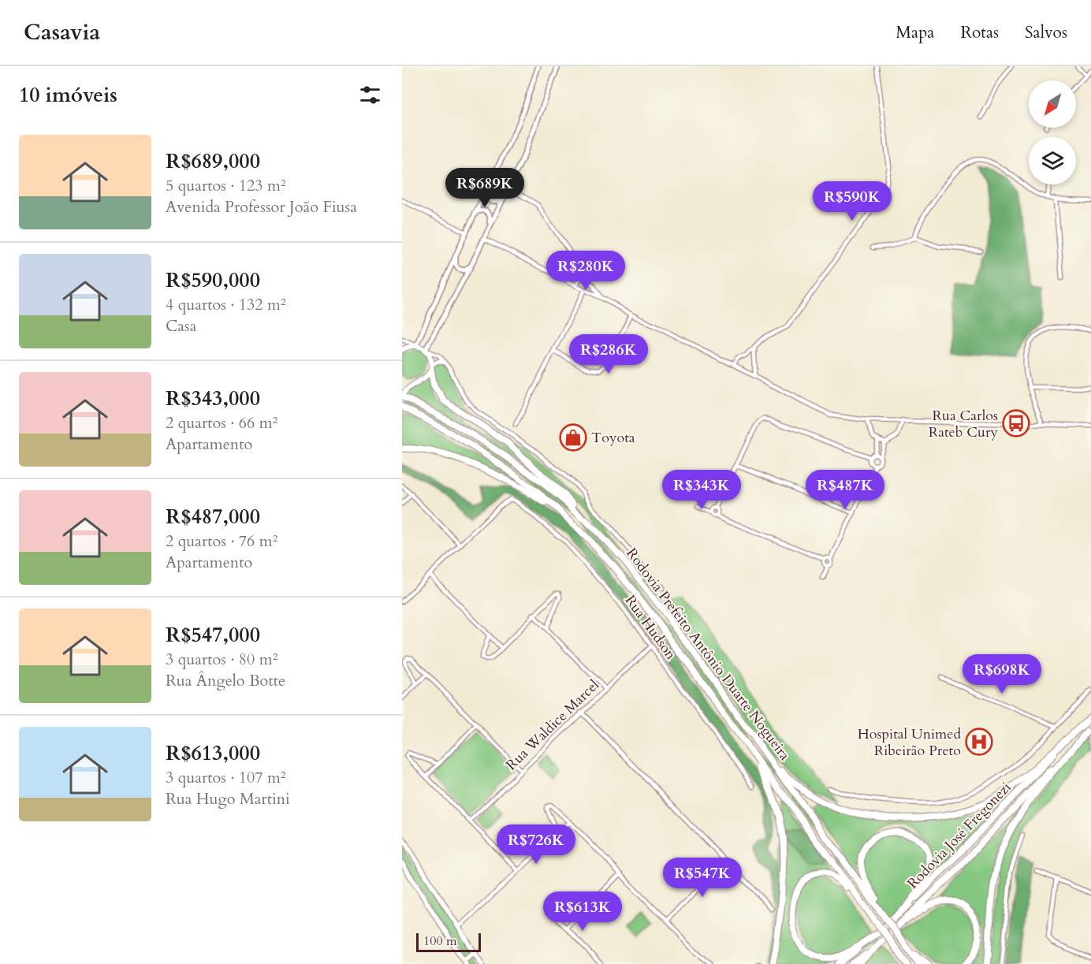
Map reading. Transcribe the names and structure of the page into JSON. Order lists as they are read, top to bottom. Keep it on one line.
{"streets":{"highway":["Rodovia Prefeito Antônio Duarte Nogueira","Rodovia José Fregonezi"],"street":["Rua Hudson","Rua Waldice Marcel"]},"crossings":[["Rua Hudson","Rua Waldice Marcel"]],"places":{"bus stop":["Rua Carlos Rateb Cury"],"shop":["Toyota"],"hospital":["Hospital Unimed Ribeirão Preto"]},"scale_bar":"100 m","north":"bottom left","page":{"header":"Casavia","nav":["Mapa","Rotas","Salvos"],"heading":"10 imóveis","list":[{"name":"R$689,000","note":"5 quartos · 123 m² · Avenida Professor João Fiusa"},{"name":"R$590,000","note":"4 quartos · 132 m² · Casa"},{"name":"R$343,000","note":"2 quartos · 66 m² · Apartamento"},{"name":"R$487,000","note":"2 quartos · 76 m² · Apartamento"},{"name":"R$547,000","note":"3 quartos · 80 m² · Rua Ângelo Botte"},{"name":"R$613,000","note":"3 quartos · 107 m² · Rua Hugo Martini"}],"price":["R$689K","R$590K","R$280K","R$286K","R$343K","R$487K","R$698K","R$726K","R$547K","R$613K"],"scale":"100 m"}}
